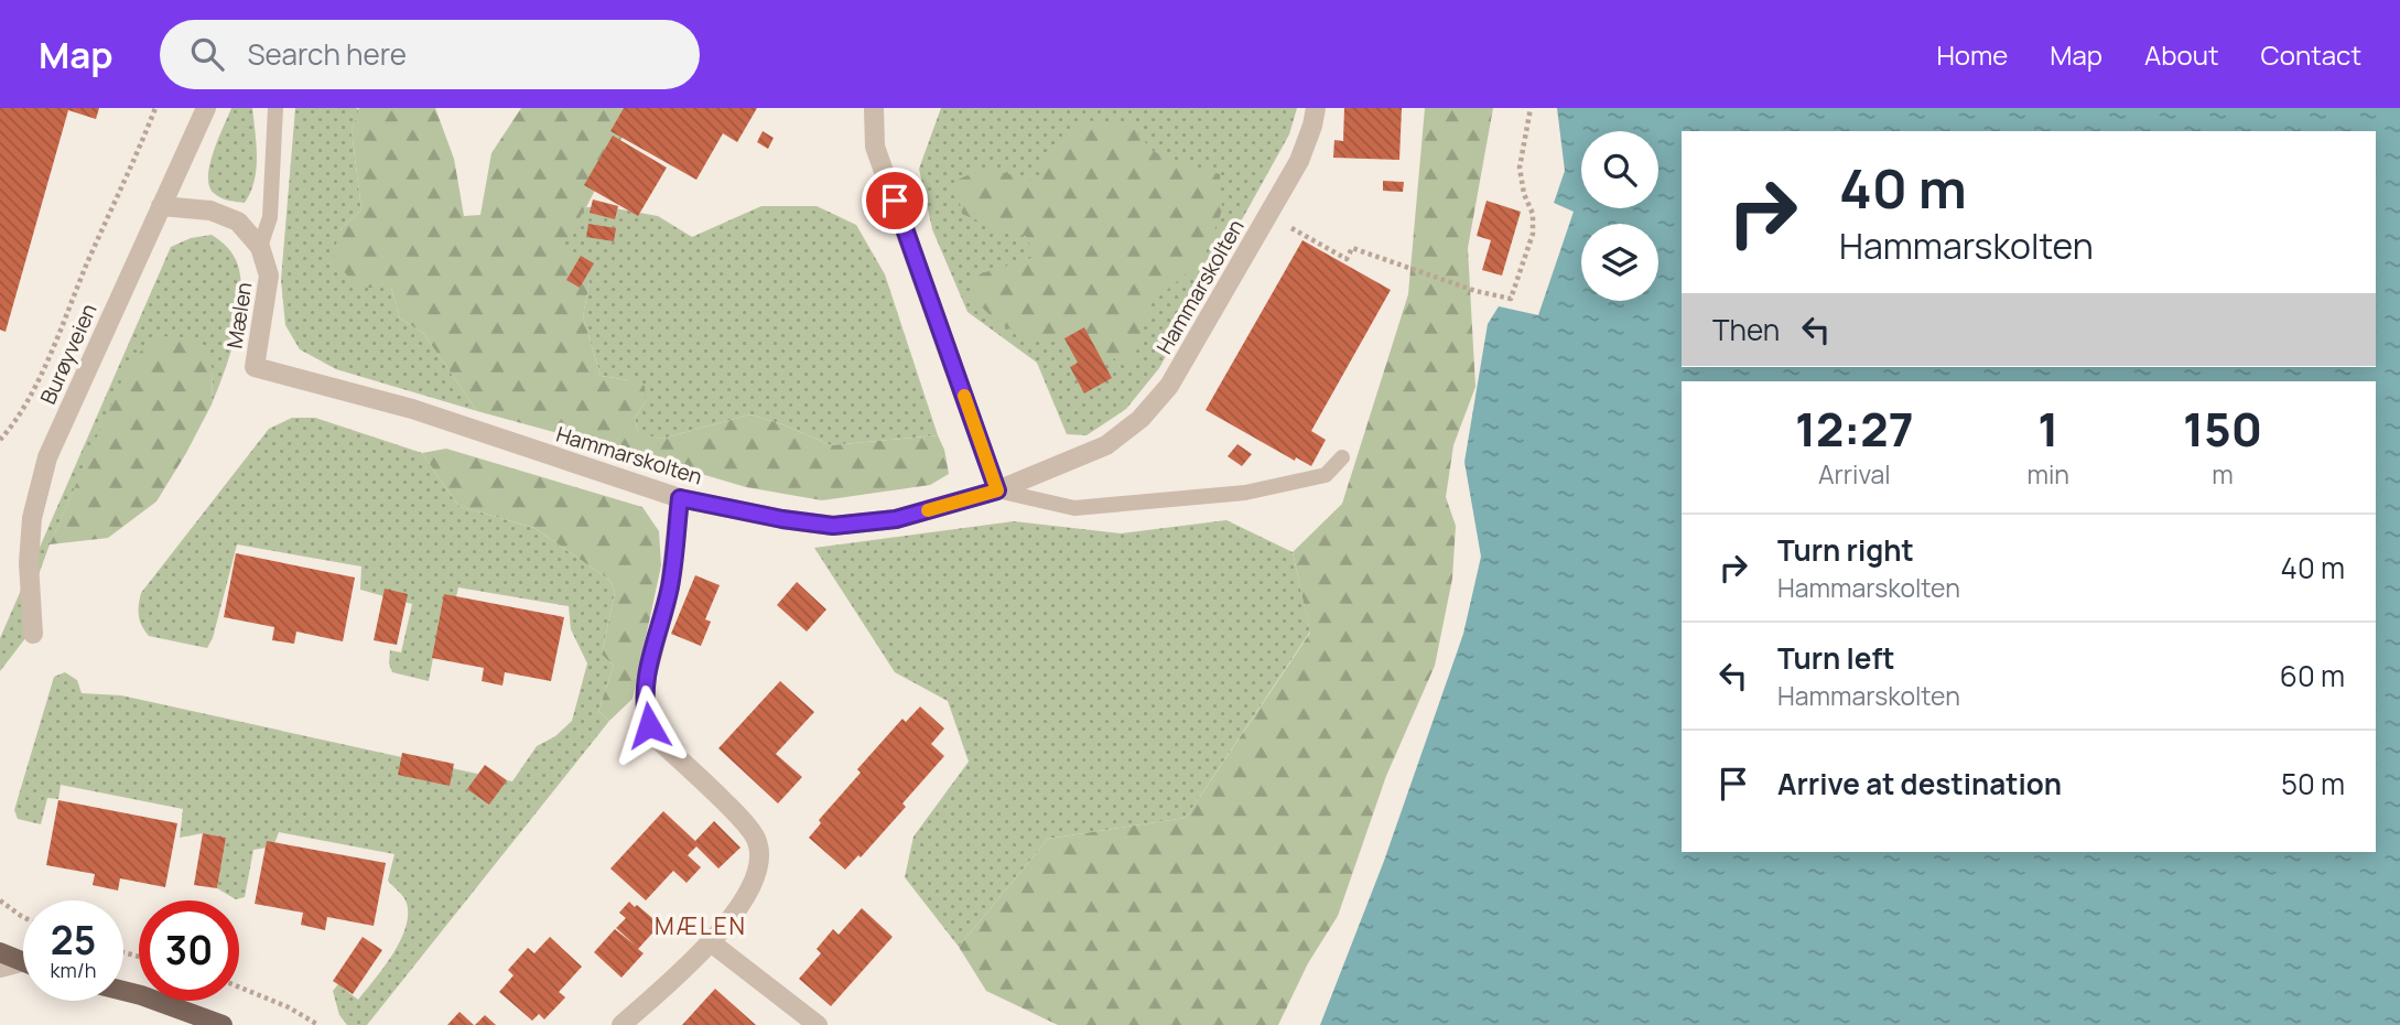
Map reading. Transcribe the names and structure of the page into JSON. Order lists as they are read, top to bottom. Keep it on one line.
{"streets":{"street":["Hammarskolten","Mælen","Burøyveien"]},"crossings":[["Hammarskolten","Mælen"]],"districts":["MÆLEN"],"page":{"header":"Map","search":"Search here","nav":["Home","Map","About","Contact"],"turn":["40 m","Hammarskolten"],"then":"Then","eta":["12:27","Arrival","1","min","150","m"],"list":[{"name":"Turn right","note":"Hammarskolten","value":"40 m"},{"name":"Turn left","note":"Hammarskolten","value":"60 m"},{"name":"Arrive at destination","value":"50 m"}],"speed":"25 km/h","limit":"30"}}
